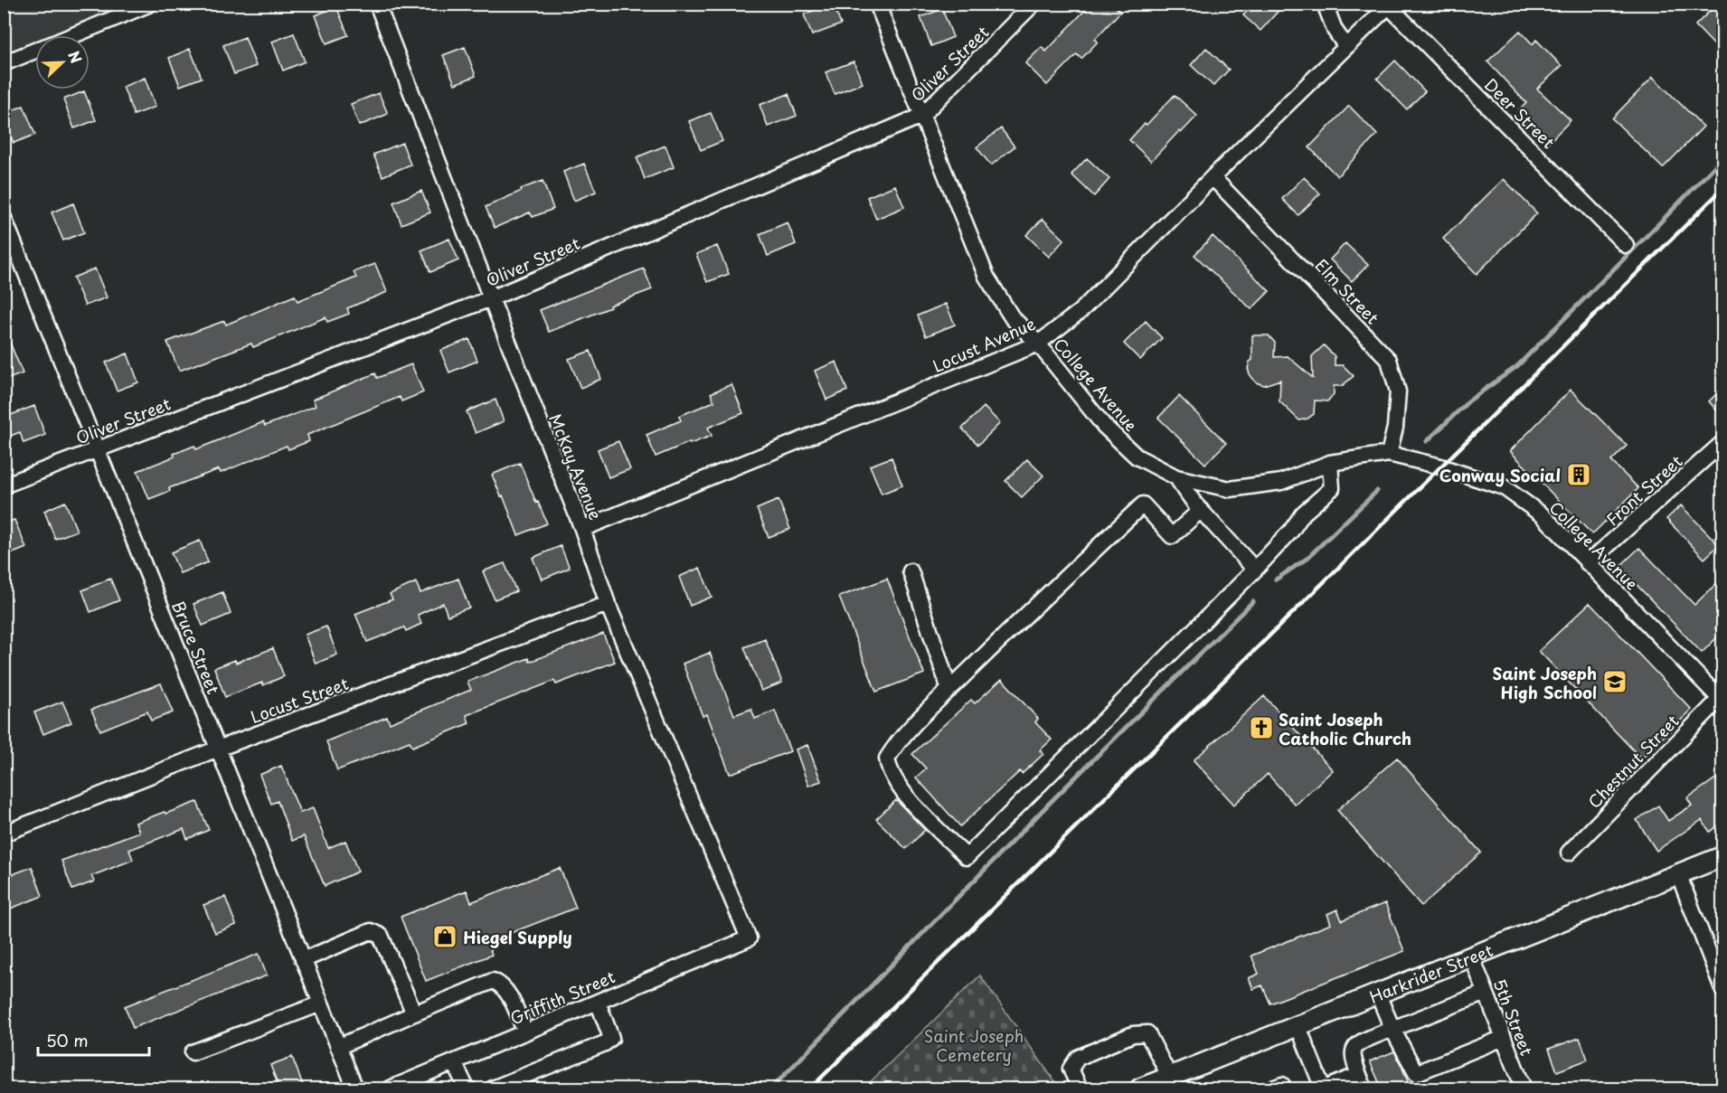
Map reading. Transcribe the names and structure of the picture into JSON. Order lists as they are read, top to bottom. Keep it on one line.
{"streets":{"main road":["Harkrider Street"],"street":["Oliver Street","Deer Street","Elm Street","Locust Avenue","College Avenue","McKay Avenue","Front Street","Bruce Street","Locust Street","Chestnut Street","Griffith Street","5th Street"]},"crossings":[["Oliver Street","College Avenue"],["Oliver Street","McKay Avenue"],["Oliver Street","Bruce Street"],["Deer Street","Locust Avenue"],["Elm Street","Locust Avenue"],["Elm Street","College Avenue"],["Locust Avenue","College Avenue"],["Locust Avenue","McKay Avenue"],["College Avenue","Front Street"],["College Avenue","Chestnut Street"],["McKay Avenue","Locust Street"],["McKay Avenue","Griffith Street"],["Bruce Street","Locust Street"],["Harkrider Street","5th Street"]],"parks":["Saint Joseph Cemetery"],"places":{"building":["Conway Social"],"school or university":["Saint Joseph High School"],"church":["Saint Joseph Catholic Church"],"shop":["Hiegel Supply"]},"scale_bar":"50 m","north":"top right"}
